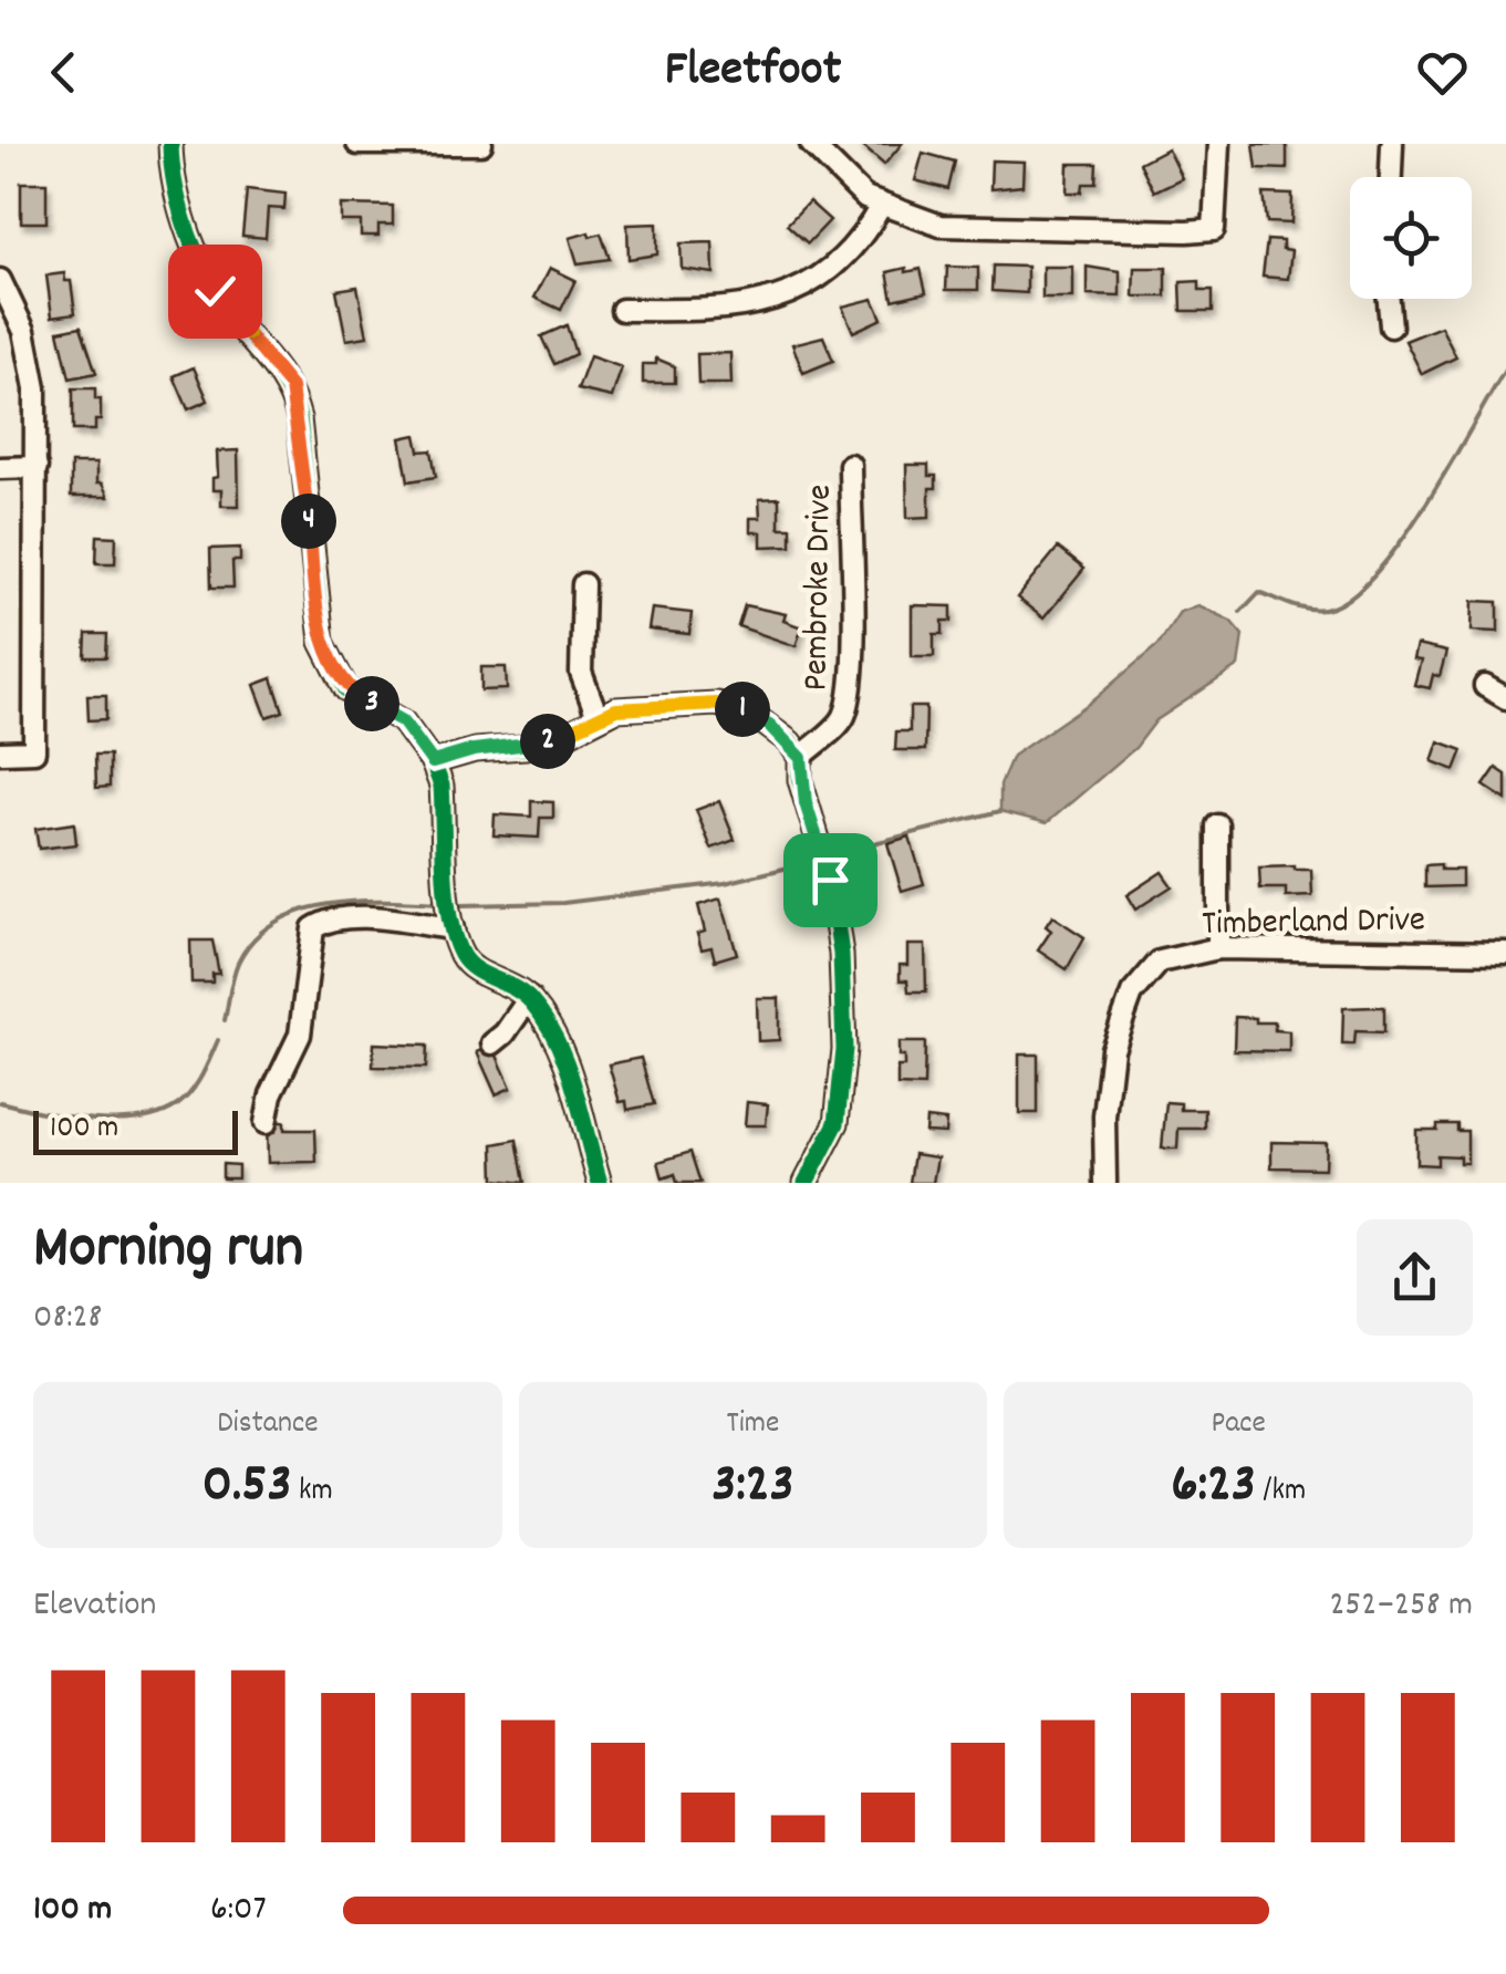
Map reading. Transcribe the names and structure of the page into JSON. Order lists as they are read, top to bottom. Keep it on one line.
{"streets":{"street":["Pembroke Drive","Timberland Drive"]},"scale_bar":"100 m","page":{"header":"Fleetfoot","pins":["4","3","1","2"],"scale":"100 m","heading":["Morning run","08:28"],"stats":[["Distance","0.53 km"],["Time","3:23"],["Pace","6:23 /km"]],"chart":["Elevation","252–258 m"],"list":[{"name":"100 m","note":"6:07"}]}}
